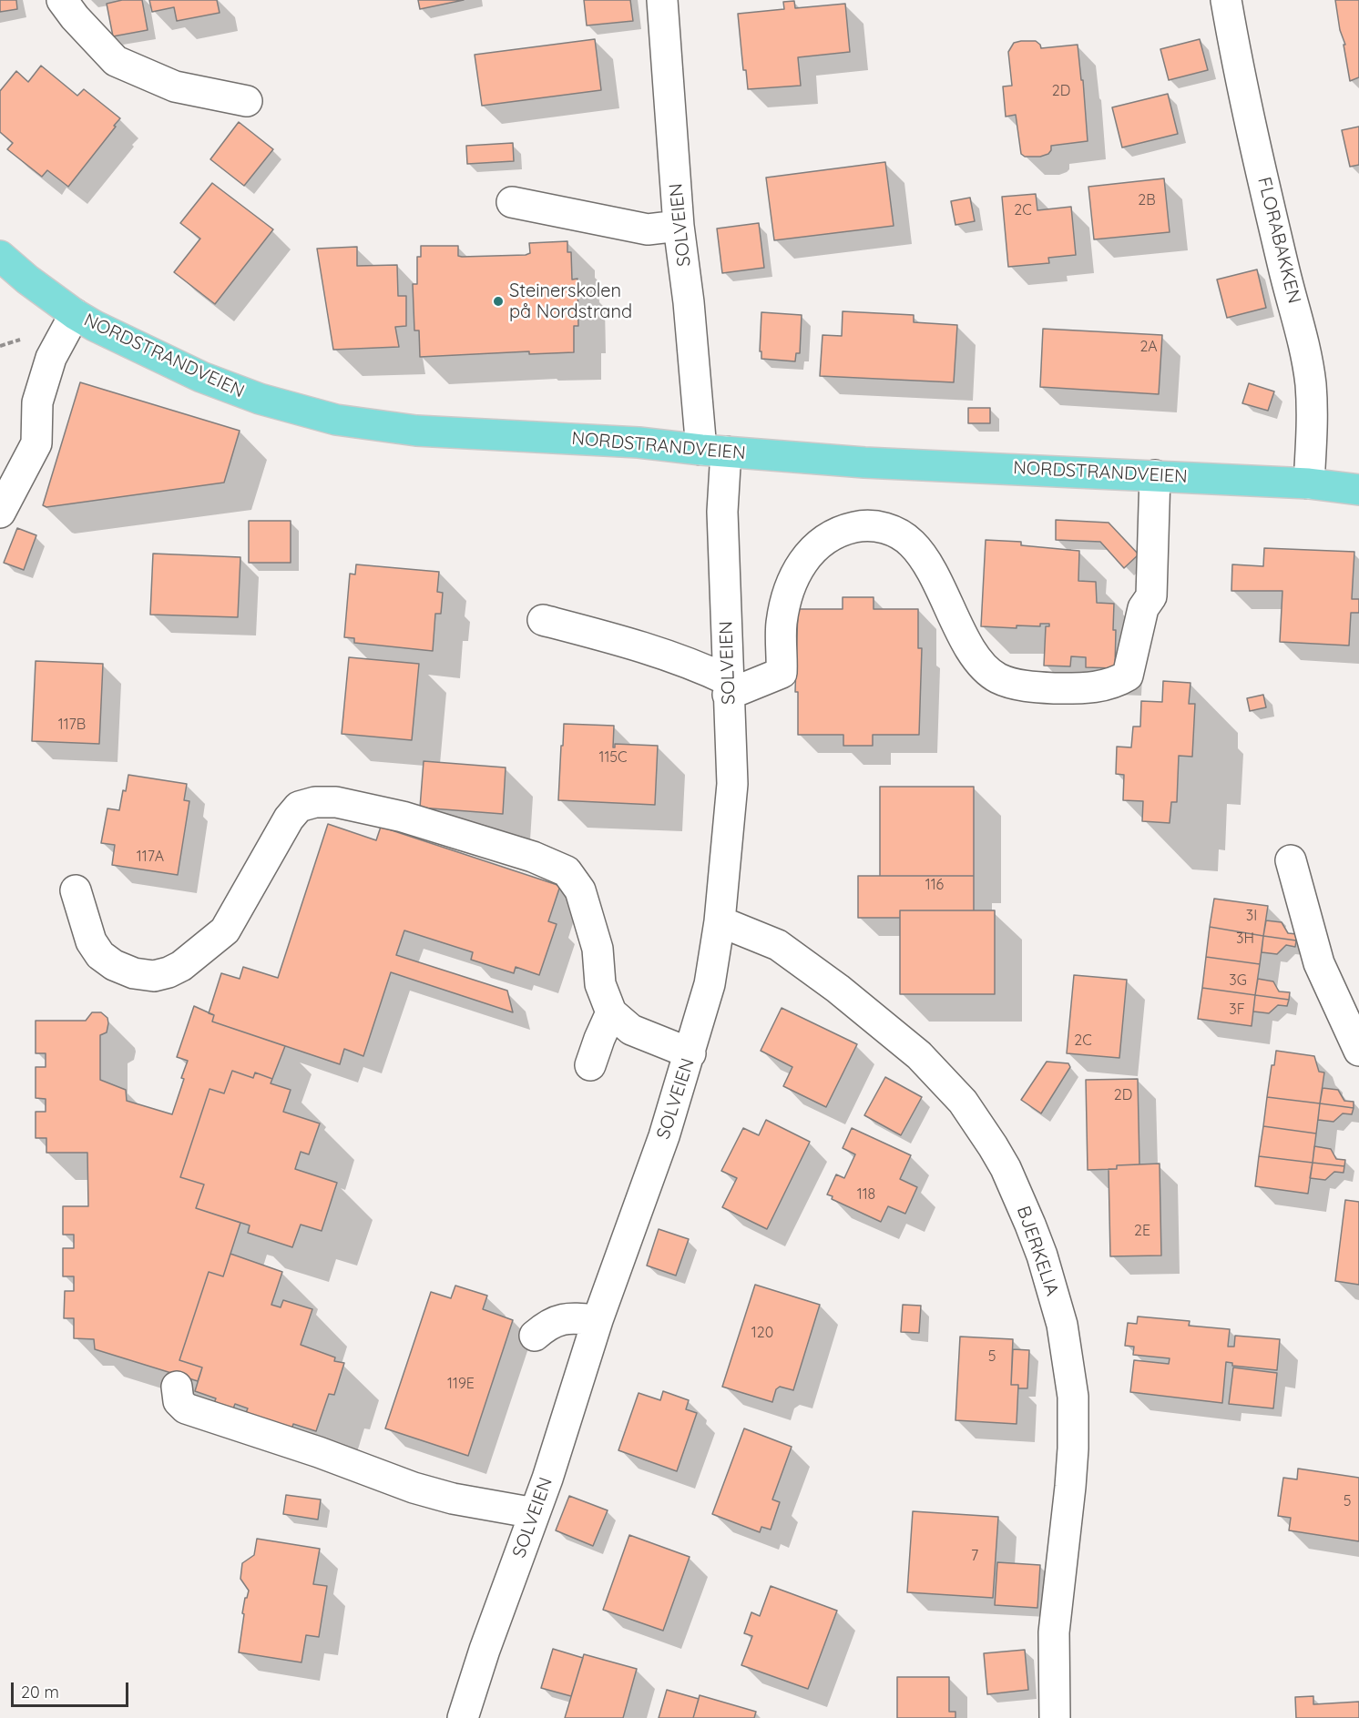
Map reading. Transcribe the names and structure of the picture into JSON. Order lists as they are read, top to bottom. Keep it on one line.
{"streets":{"main road":["NORDSTRANDVEIEN"],"street":["SOLVEIEN","FLORABAKKEN","BJERKELIA"]},"crossings":[["SOLVEIEN","NORDSTRANDVEIEN"],["SOLVEIEN","BJERKELIA"],["FLORABAKKEN","NORDSTRANDVEIEN"]],"places":["Steinerskolen på Nordstrand"],"house_numbers":["2D","2B","2C","2A","117B","115C","117A","116","3I","3H","3G","3F","2C","2D","118","2E","120","5","119E","5","7"],"scale_bar":"20 m"}
